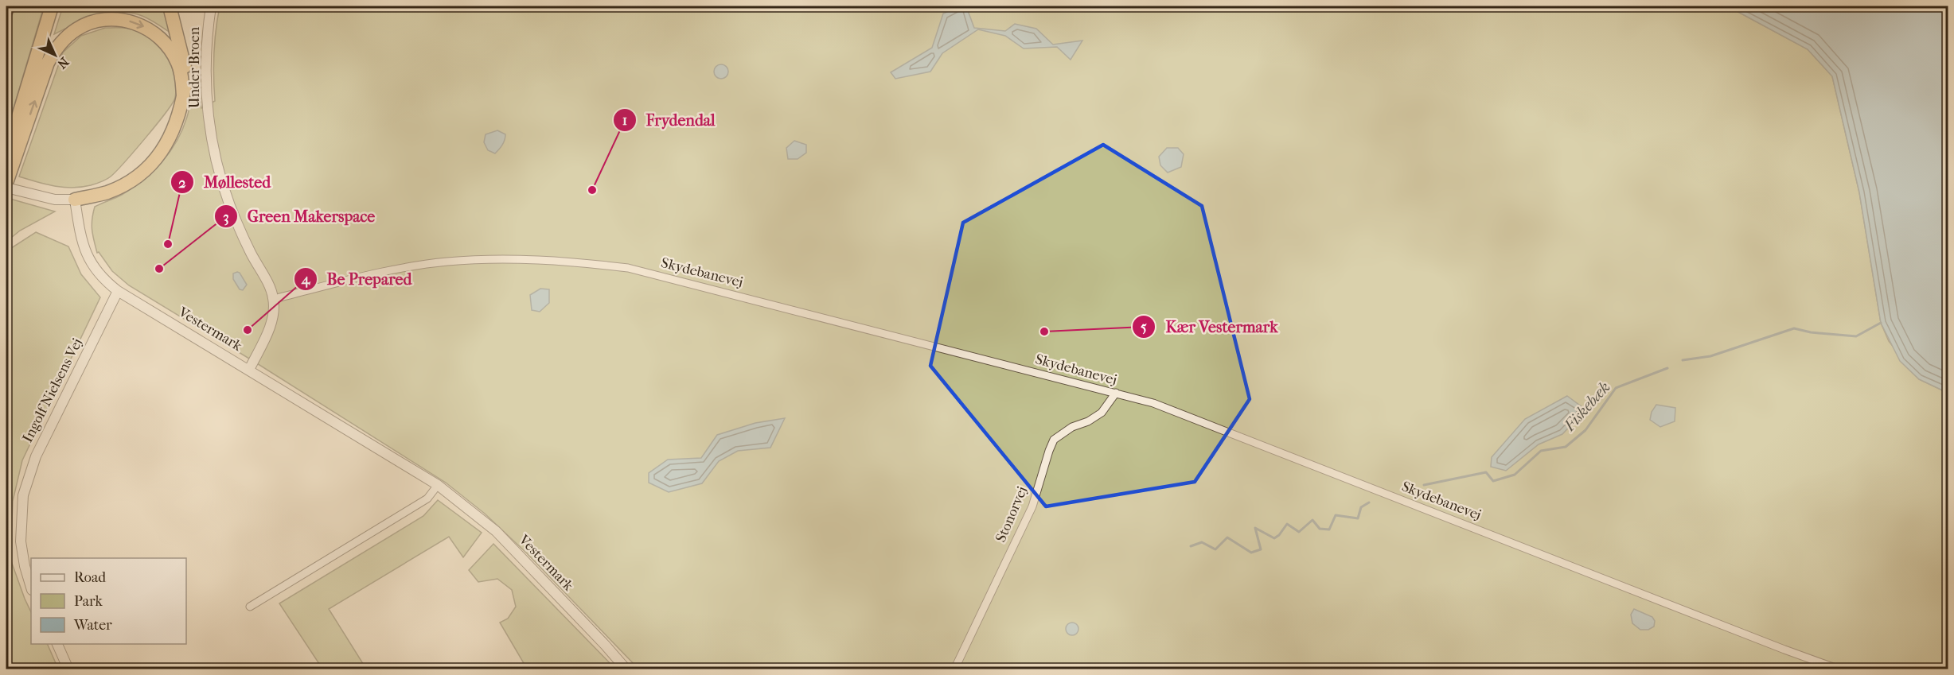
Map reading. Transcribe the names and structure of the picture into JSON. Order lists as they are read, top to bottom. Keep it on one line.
{"streets":{"street":["Under Broen","Skydebanevej","Vestermark","Ingolf Nielsens Vej","Stonorvej"]},"crossings":[["Under Broen","Skydebanevej"],["Skydebanevej","Stonorvej"],["Vestermark","Ingolf Nielsens Vej"]],"water":["Fiskebæk"],"places":["Frydendal","Møllested","Green Makerspace","Be Prepared","Kær Vestermark"],"legend":["Road","Park","Water"],"north":"bottom right"}
